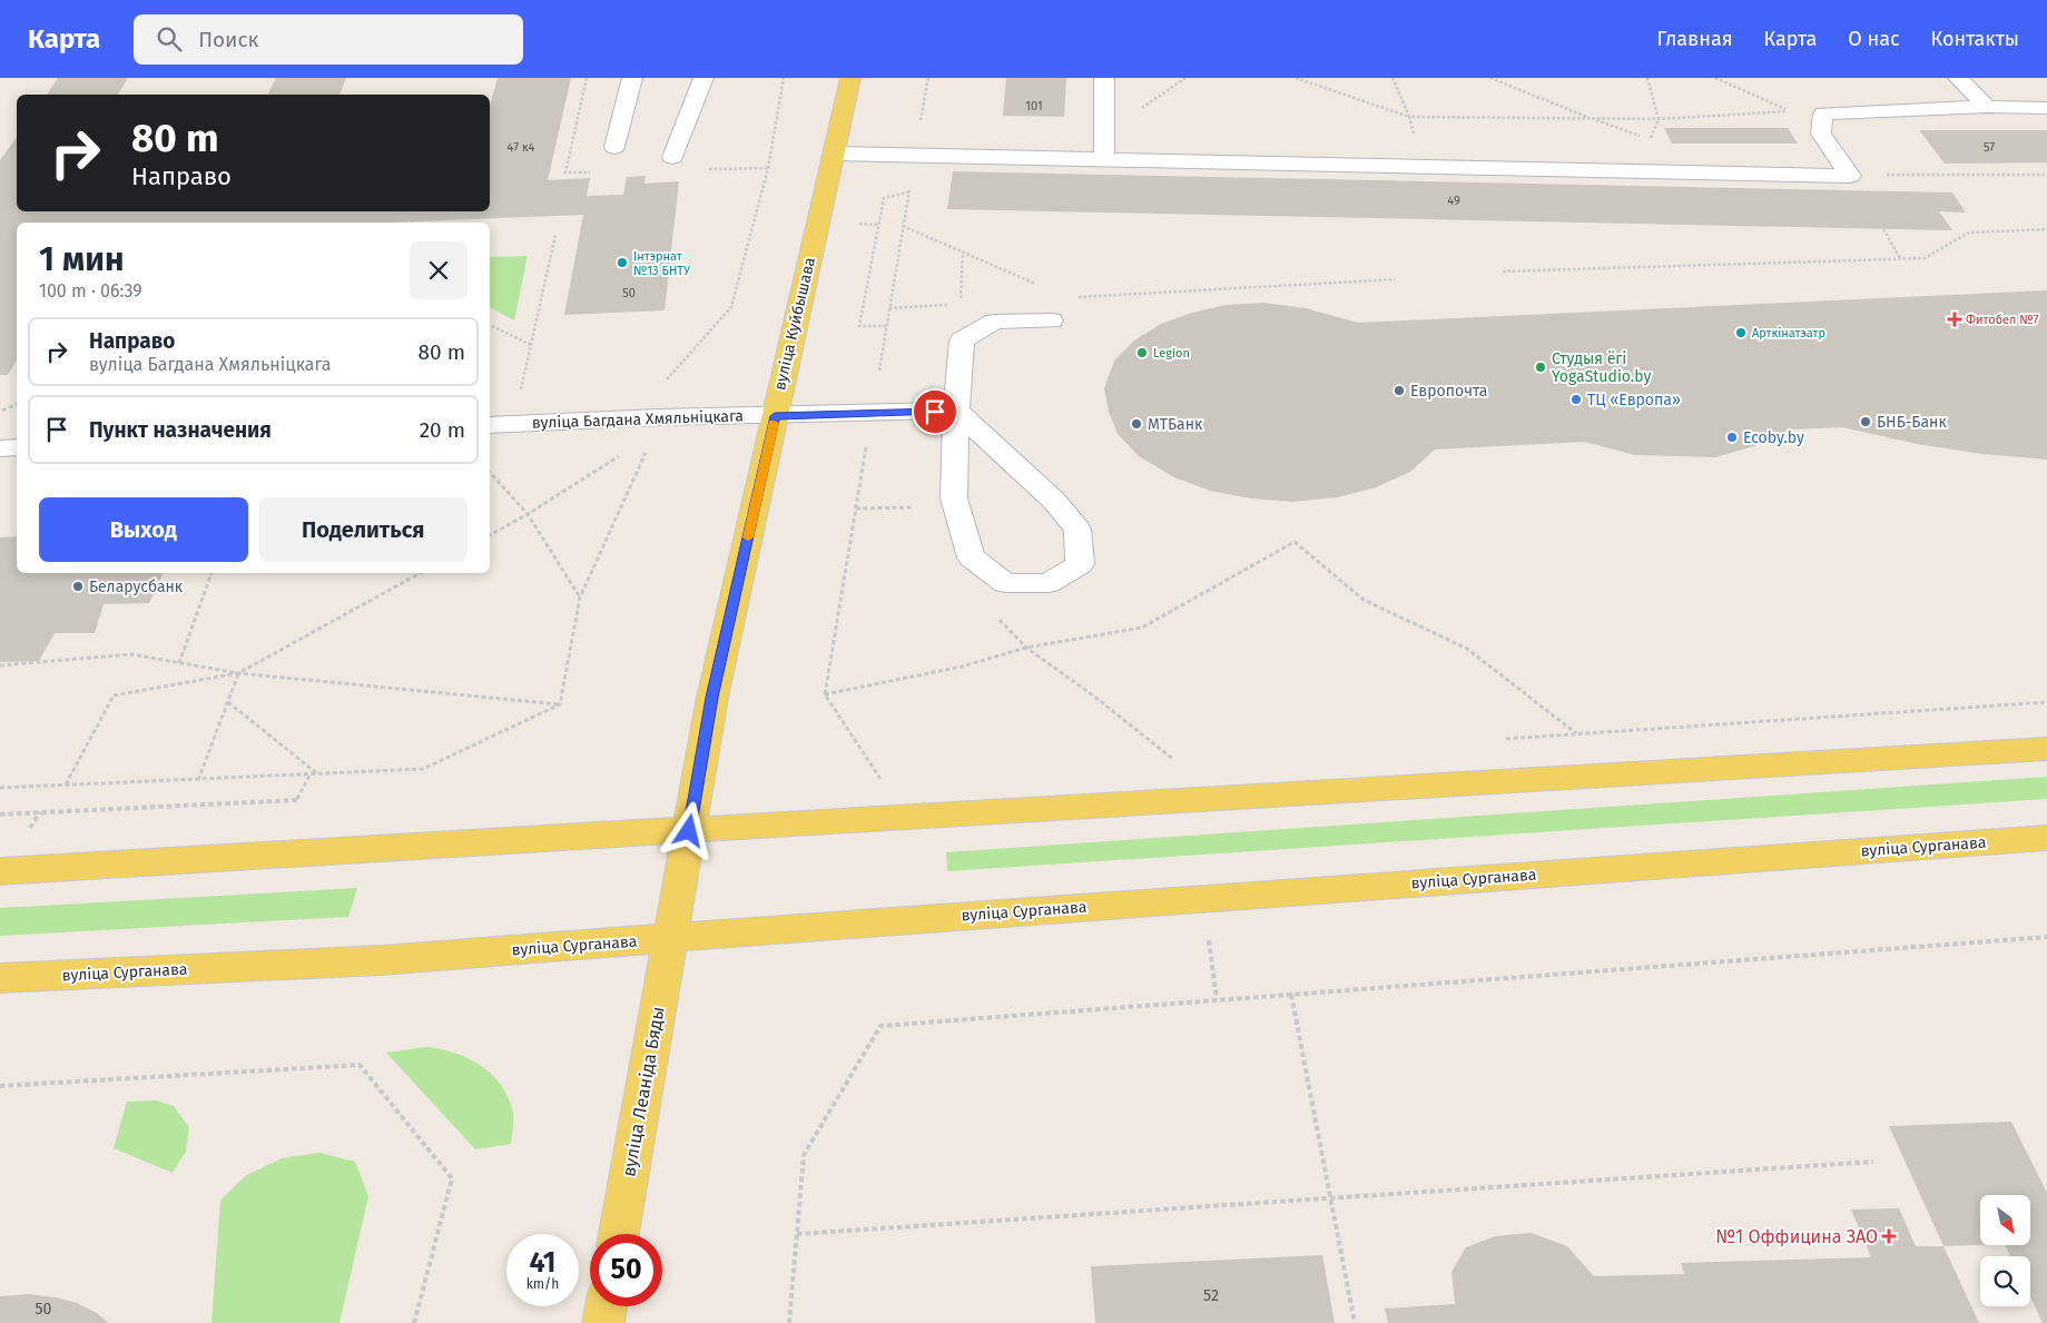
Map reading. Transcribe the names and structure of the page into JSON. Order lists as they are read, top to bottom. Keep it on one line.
{"streets":{"main road":["вуліца Куйбышава","вуліца Сурганава","вуліца Леаніда Бяды"],"street":["вуліца Багдана Хмяльніцкага"]},"crossings":[["вуліца Куйбышава","вуліца Багдана Хмяльніцкага"],["вуліца Куйбышава","вуліца Леаніда Бяды"],["вуліца Сурганава","вуліца Леаніда Бяды"]],"places":{"other":["Інтэрнат №13 БНТУ","Арткінатэатр","Legion","Студыя ёгі YogaStudio.by","Европочта","ТЦ «Европа»","БНБ-Банк","МТБанк","Ecoby.by","Беларусбанк"],"health":["Фитобел №7","№1 Оффицина ЗАО"]},"house_numbers":["101","47 к4","57","49","50","52","50"],"north":"bottom right","page":{"header":"Карта","search":"Поиск","nav":["Главная","Карта","О нас","Контакты"],"turn":["80 m","Направо"],"heading":["1 мин","100 m · 06:39"],"list":[{"name":"Направо","note":"вуліца Багдана Хмяльніцкага","value":"80 m"},{"name":"Пункт назначения","value":"20 m"}],"buttons":["Выход","Поделиться"],"speed":"41 km/h","limit":"50"}}
